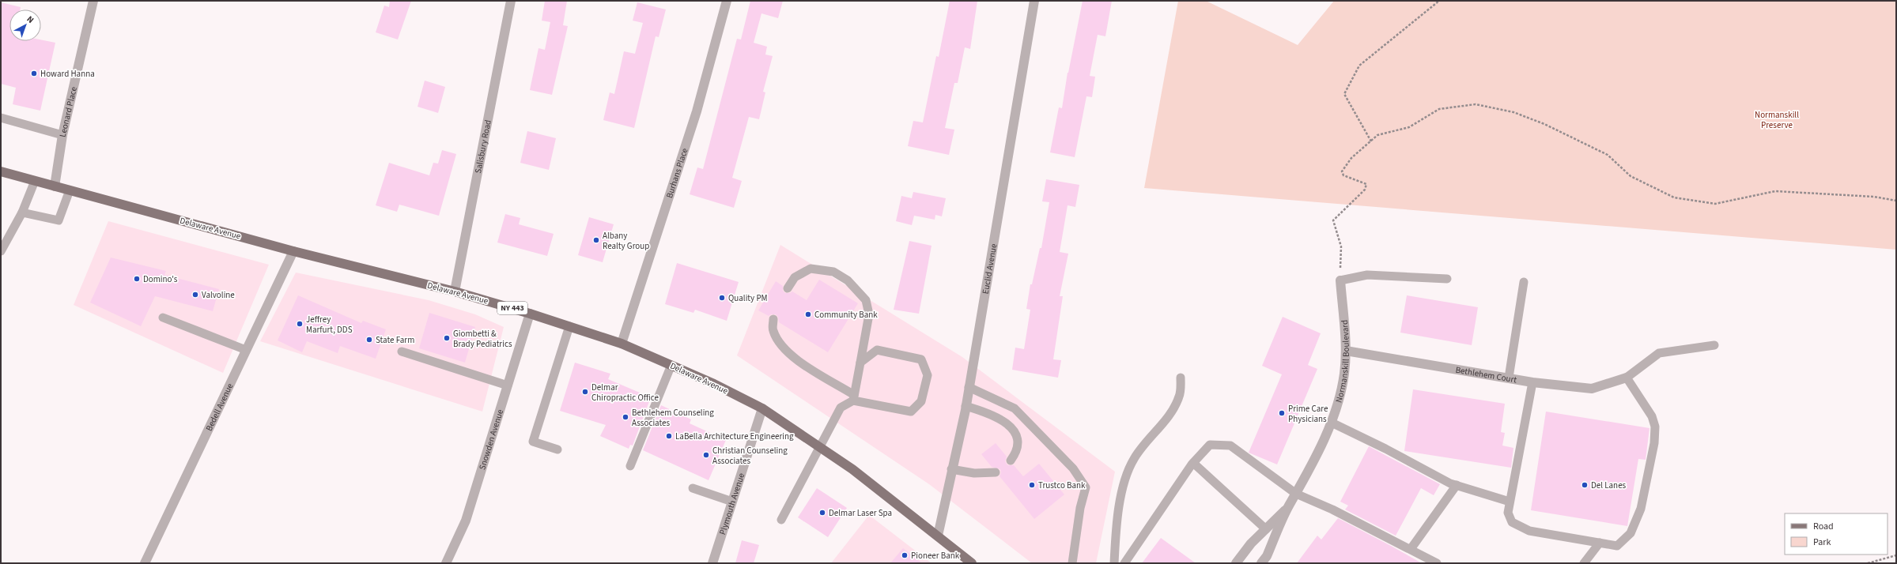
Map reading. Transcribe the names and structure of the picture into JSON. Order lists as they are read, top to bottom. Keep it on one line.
{"streets":{"main road":["Delaware Avenue","NY 443"],"street":["Leonard Place","Salisbury Road","Burhans Place","Euclid Avenue","Normanskill Boulevard","Bethlehem Court","Bedell Avenue","Snowden Avenue","Plymouth Avenue"]},"crossings":[["Leonard Place","Delaware Avenue"],["Salisbury Road","Delaware Avenue"],["Burhans Place","Delaware Avenue"],["Delaware Avenue","Euclid Avenue"],["Delaware Avenue","Bedell Avenue"],["Delaware Avenue","Snowden Avenue"],["Delaware Avenue","Plymouth Avenue"],["Normanskill Boulevard","Bethlehem Court"]],"parks":["Normanskill Preserve"],"places":["Howard Hanna","Albany Realty Group","Domino's","Valvoline","Quality PM","Community Bank","Jeffrey Marfurt, DDS","Giombetti & Brady Pediatrics","State Farm","Delmar Chiropractic Office","Prime Care Physicians","Bethlehem Counseling Associates","LaBella Architecture Engineering","Christian Counseling Associates","Trustco Bank","Del Lanes","Delmar Laser Spa","Pioneer Bank"],"legend":["Road","Park"],"north":"top right"}
